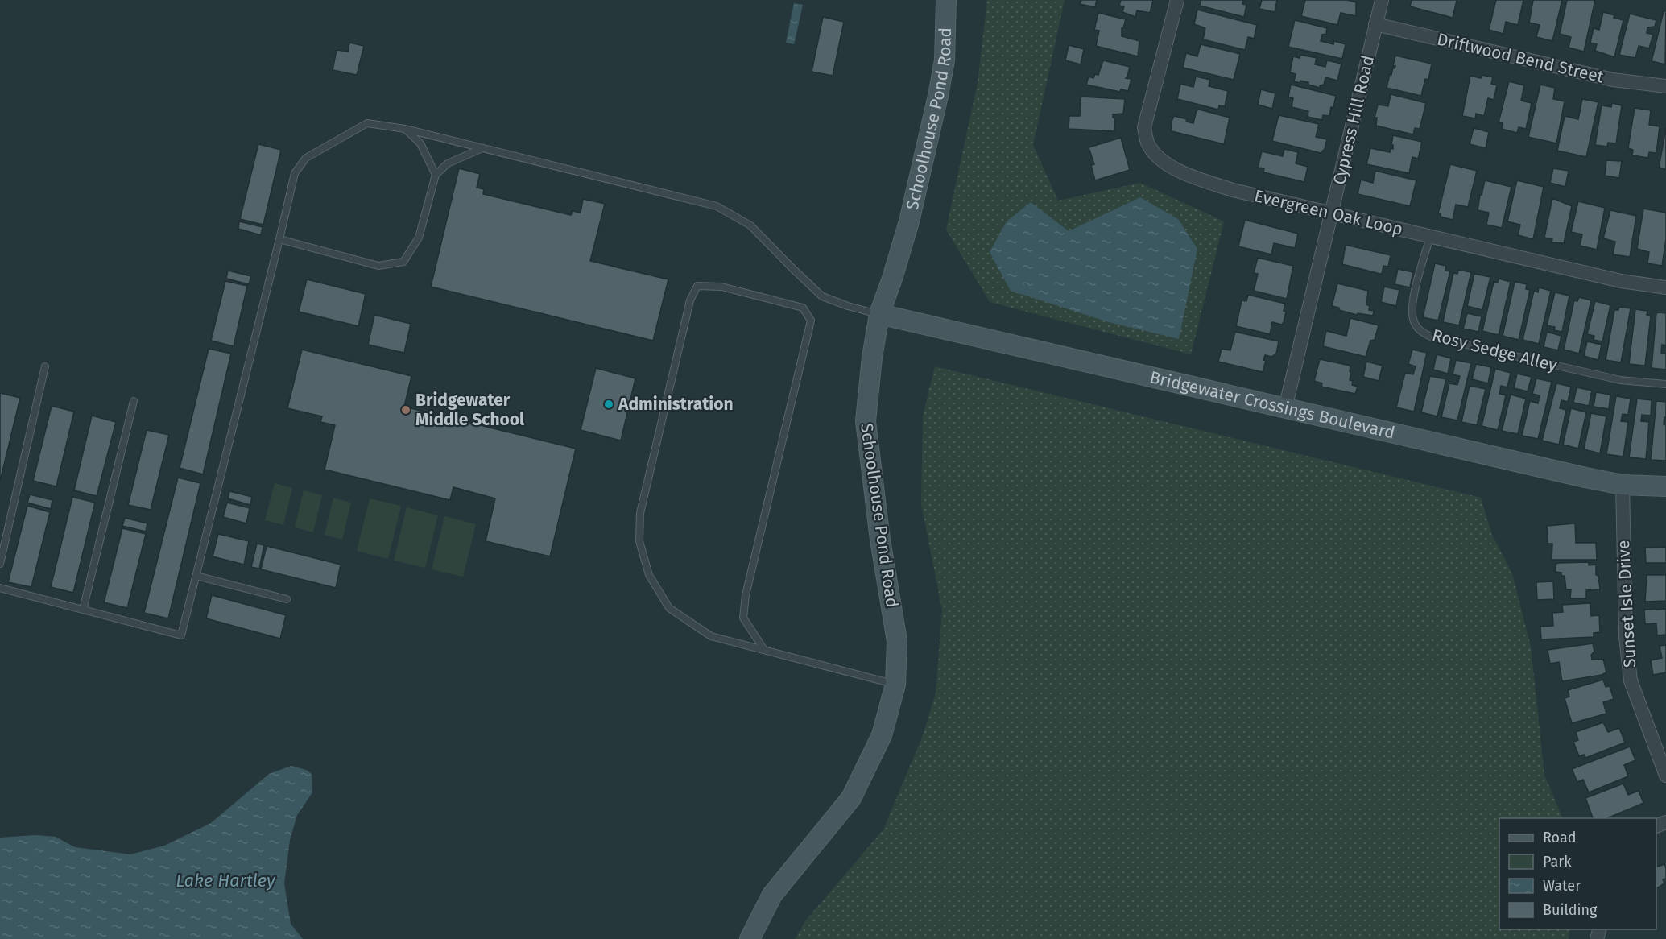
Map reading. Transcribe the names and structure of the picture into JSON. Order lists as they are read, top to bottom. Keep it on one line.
{"streets":{"street":["Driftwood Bend Street","Schoolhouse Pond Road","Cypress Hill Road","Evergreen Oak Loop","Bridgewater Crossings Boulevard","Sunset Isle Drive"],"lane":["Rosy Sedge Alley"]},"crossings":[["Driftwood Bend Street","Cypress Hill Road"],["Schoolhouse Pond Road","Bridgewater Crossings Boulevard"],["Cypress Hill Road","Evergreen Oak Loop"],["Cypress Hill Road","Bridgewater Crossings Boulevard"],["Evergreen Oak Loop","Rosy Sedge Alley"],["Bridgewater Crossings Boulevard","Sunset Isle Drive"]],"water":["Lake Hartley"],"places":["Administration","Bridgewater Middle School"],"legend":["Road","Park","Water","Building"]}
